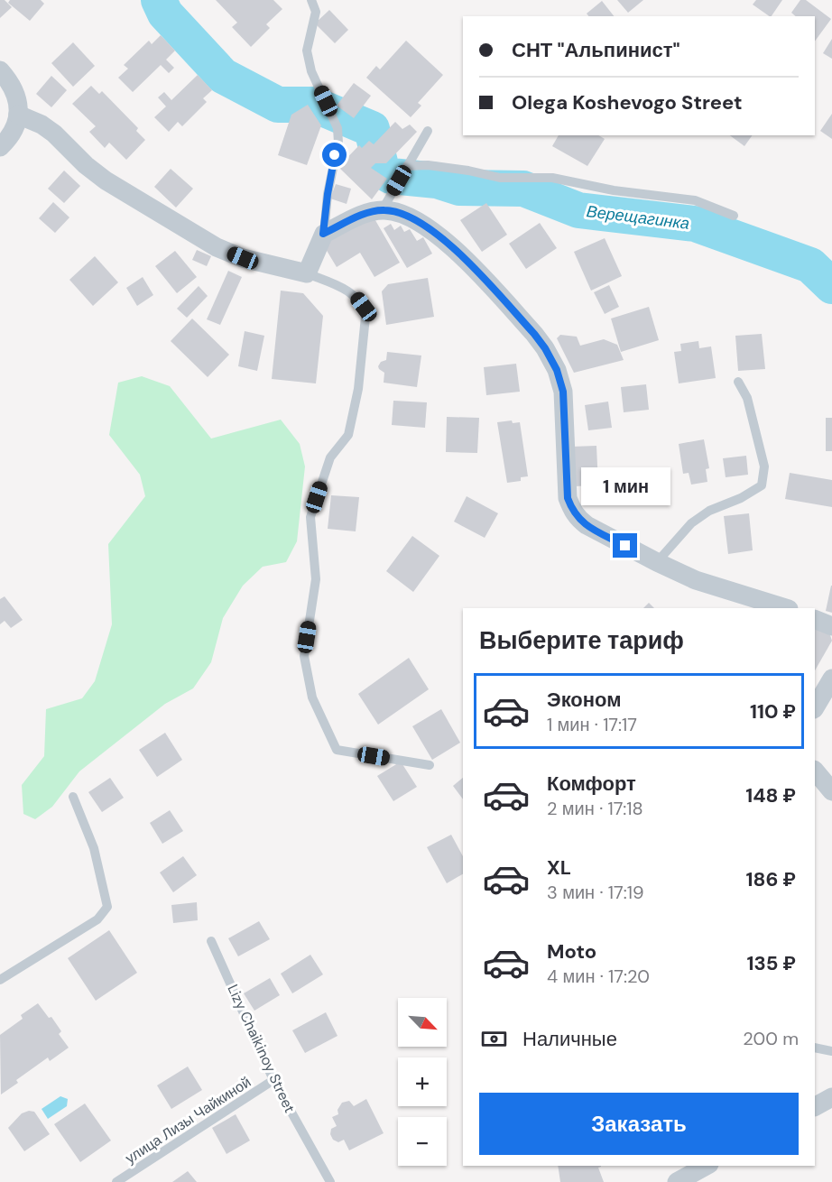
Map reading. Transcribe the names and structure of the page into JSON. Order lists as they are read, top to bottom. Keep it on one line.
{"streets":{"lane":["Lizy Chaikinoy Street","улица Лизы Чайкиной"]},"crossings":[["Lizy Chaikinoy Street","улица Лизы Чайкиной"]],"water":["Верещагинка"],"north":"bottom right","page":{"banner":["СНТ \"Альпинист\"","Olega Koshevogo Street"],"bubble":"1 мин","heading":"Выберите тариф","list":[{"name":"Эконом","note":"1 мин · 17:17","value":"110 ₽"},{"name":"Комфорт","note":"2 мин · 17:18","value":"148 ₽"},{"name":"XL","note":"3 мин · 17:19","value":"186 ₽"},{"name":"Moto","note":"4 мин · 17:20","value":"135 ₽"}],"map_buttons":["+","−"],"pay":["Наличные","200 m"],"buttons":"Заказать"}}
